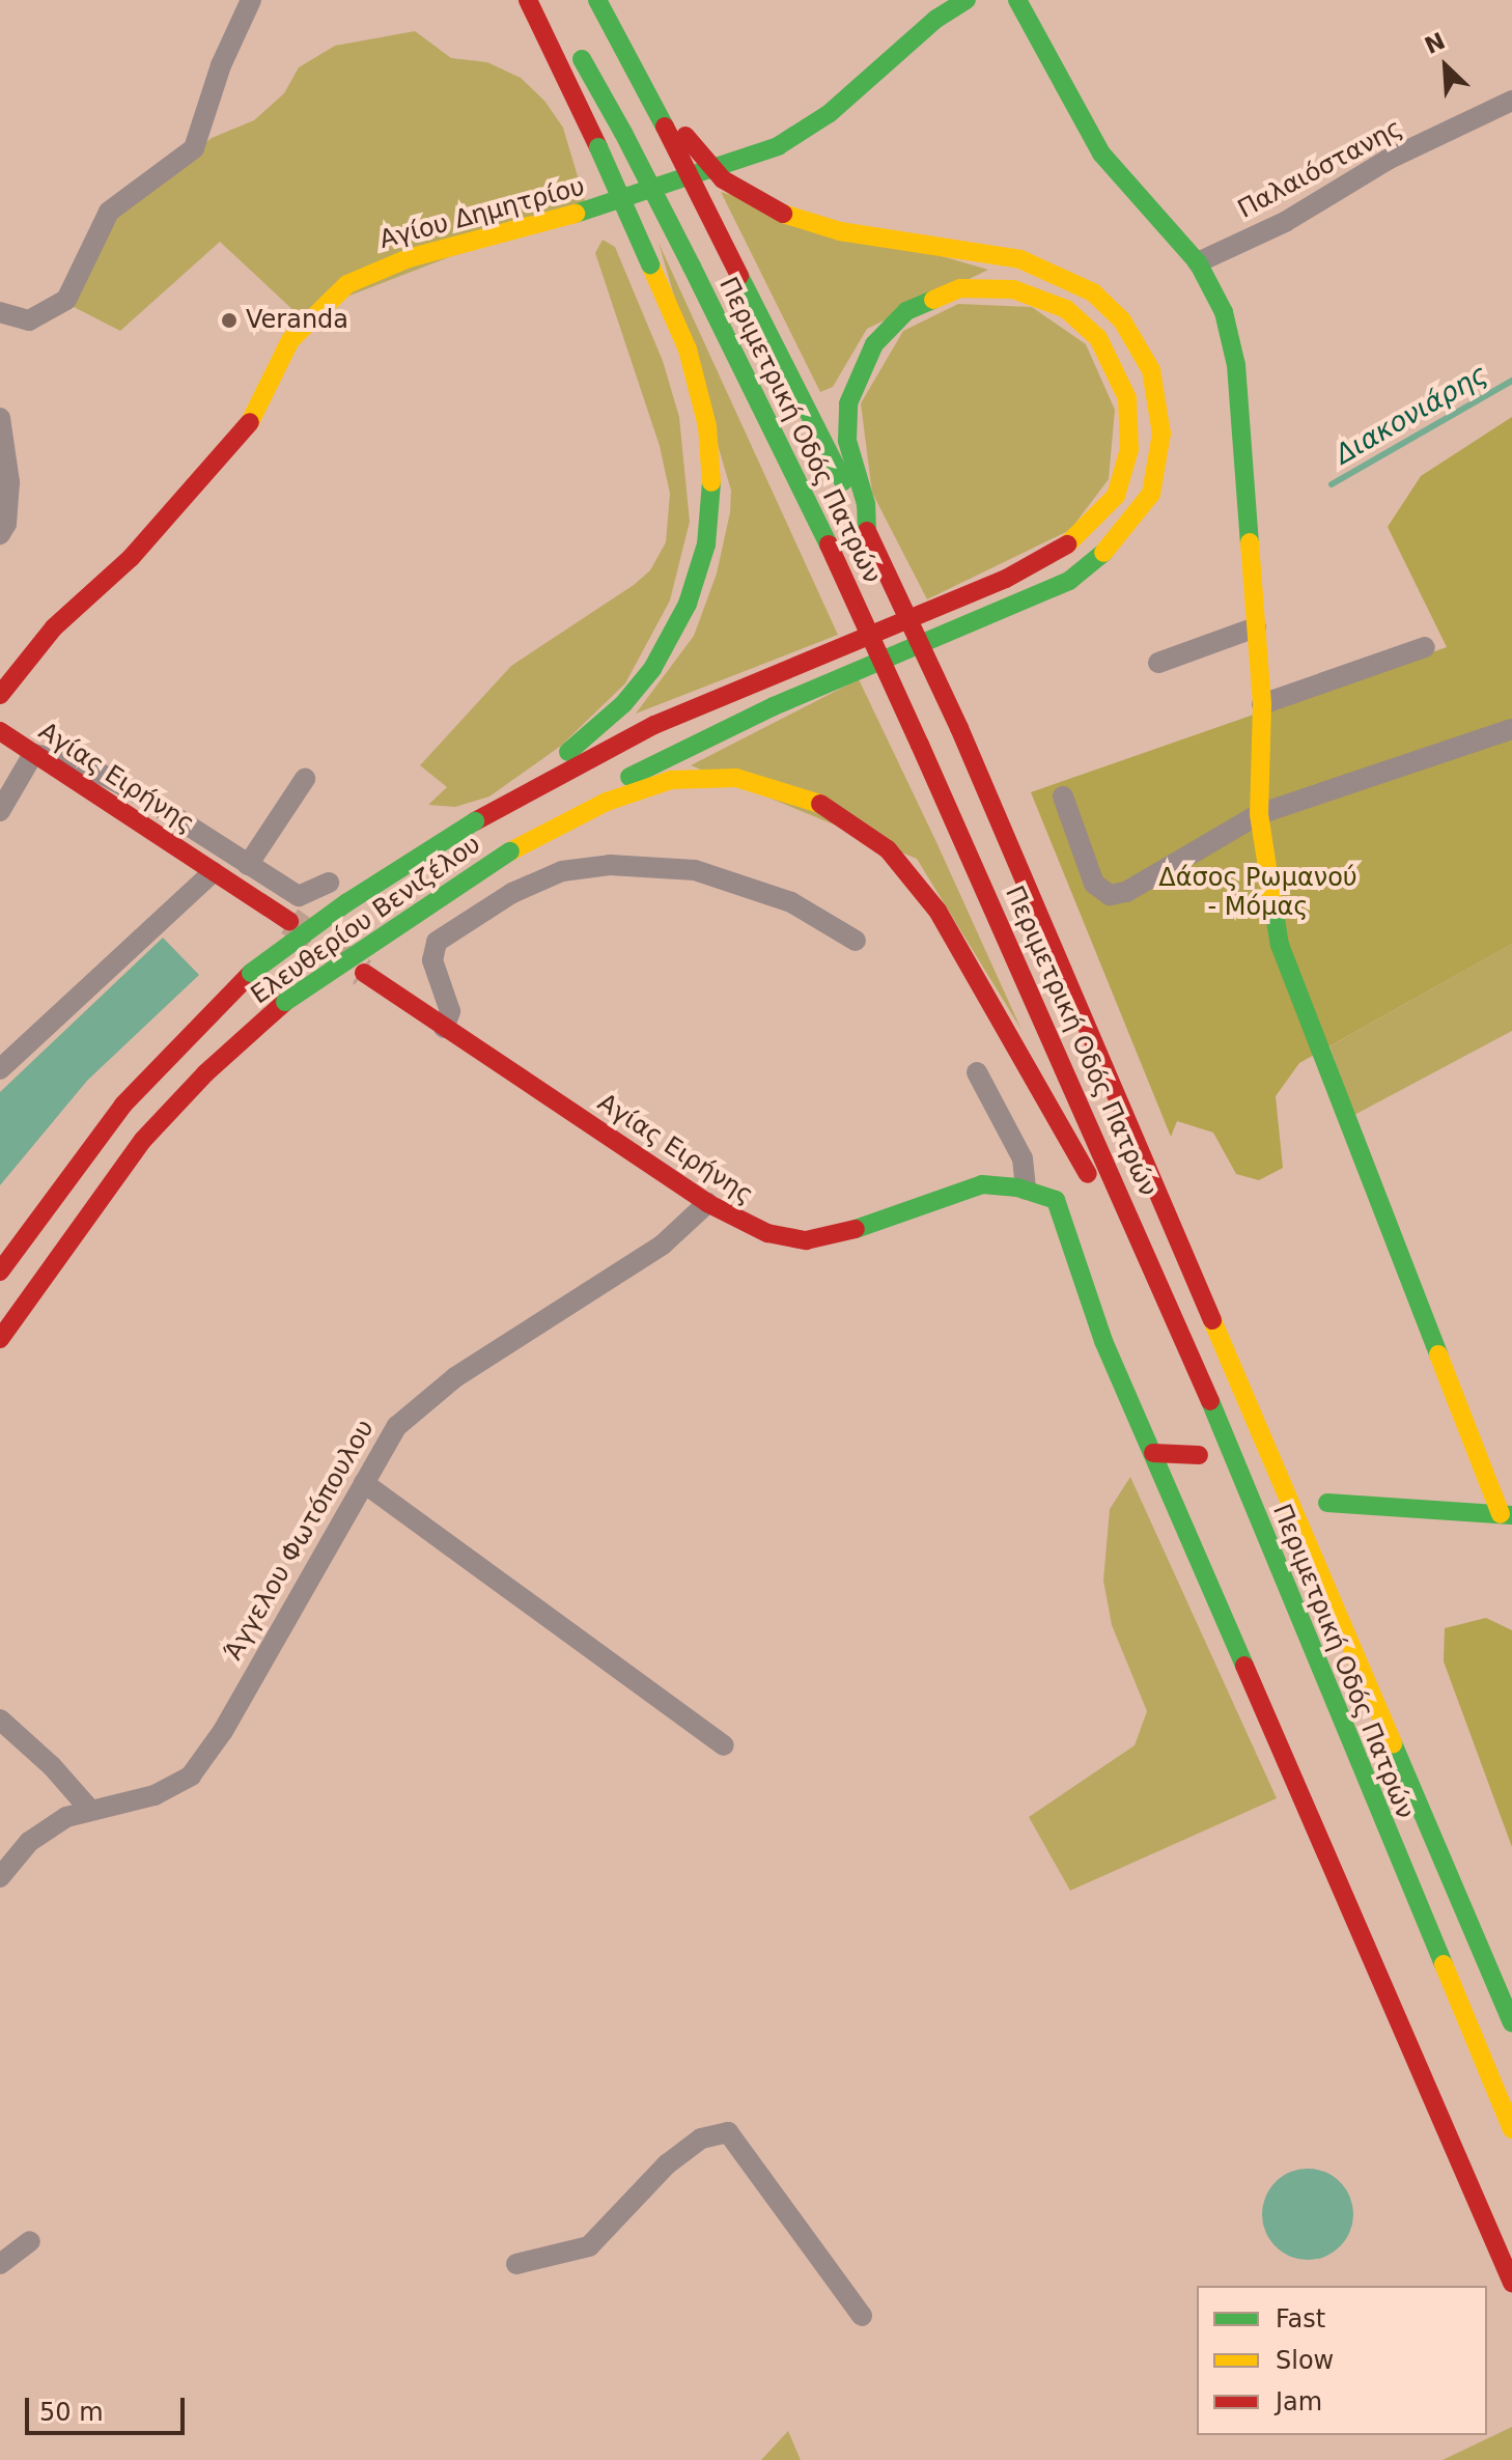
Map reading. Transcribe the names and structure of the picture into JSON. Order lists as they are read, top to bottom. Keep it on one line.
{"streets":{"main road":["Αγίου Δημητρίου","Περιμετρική Οδός Πατρών","Αγίας Ειρήνης","Ελευθερίου Βενιζέλου"],"street":["Παλαιόστανης","Άγγελου Φωτόπουλου"]},"crossings":[["Αγίας Ειρήνης","Άγγελου Φωτόπουλου"]],"water":["Διακονιάρης"],"parks":["Δάσος Ρωμανού - Μόμας"],"places":["Veranda"],"legend":["Fast","Slow","Jam"],"scale_bar":"50 m","north":"top left"}
